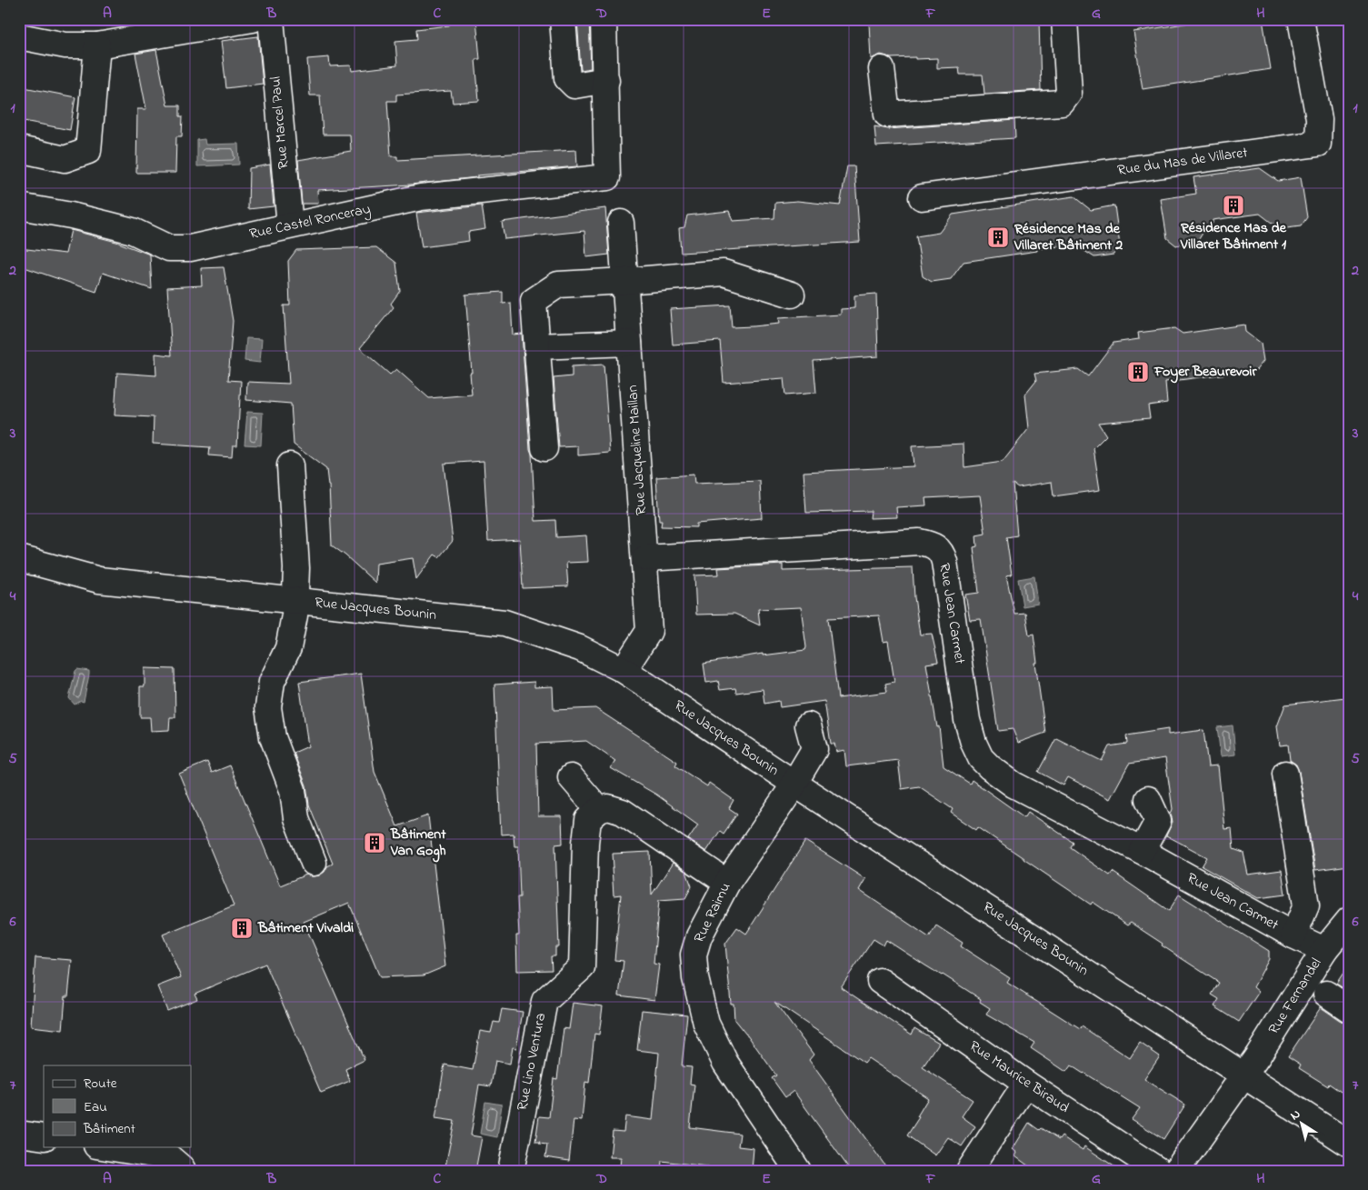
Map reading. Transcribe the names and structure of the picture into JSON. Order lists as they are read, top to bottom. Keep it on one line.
{"streets":{"street":["Rue Marcel Paul","Rue du Mas de Villaret","Rue Castel Ronceray","Rue Jacqueline Maillan","Rue Jacques Bounin","Rue Jean Carmet","Rue Raimu","Rue Fernandel","Rue Lino Ventura","Rue Maurice Biraud"]},"crossings":[["Rue Marcel Paul","Rue Castel Ronceray"],["Rue Jacqueline Maillan","Rue Jacques Bounin"],["Rue Jacqueline Maillan","Rue Jean Carmet"],["Rue Jacques Bounin","Rue Raimu"],["Rue Jacques Bounin","Rue Fernandel"],["Rue Jean Carmet","Rue Fernandel"]],"places":{"building":["Résidence Mas de Villaret Bâtiment 1","Résidence Mas de Villaret Bâtiment 2","Foyer Beaurevoir","Bâtiment Van Gogh","Bâtiment Vivaldi"]},"legend":["Route","Eau","Bâtiment"],"north":"top left","grid":{"columns":["A","B","C","D","E","F","G","H"],"rows":["1","2","3","4","5","6","7"]}}
